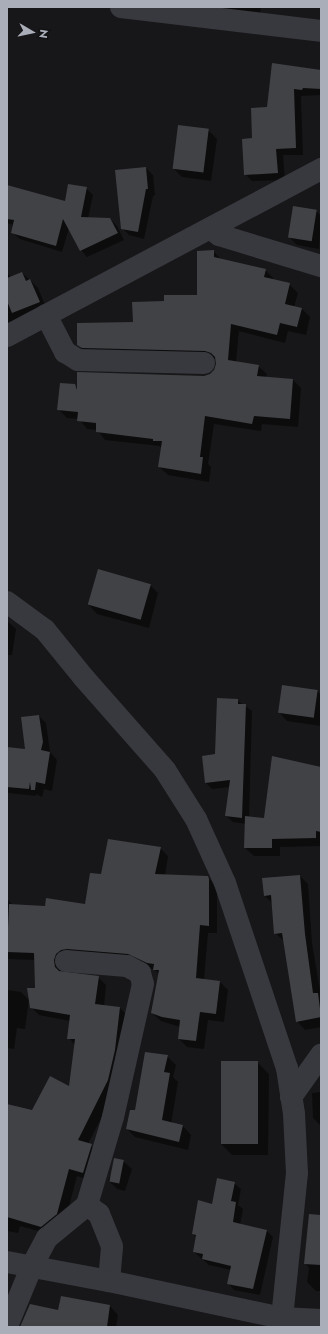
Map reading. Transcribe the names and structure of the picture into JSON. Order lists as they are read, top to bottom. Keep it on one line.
{"north":"right"}
